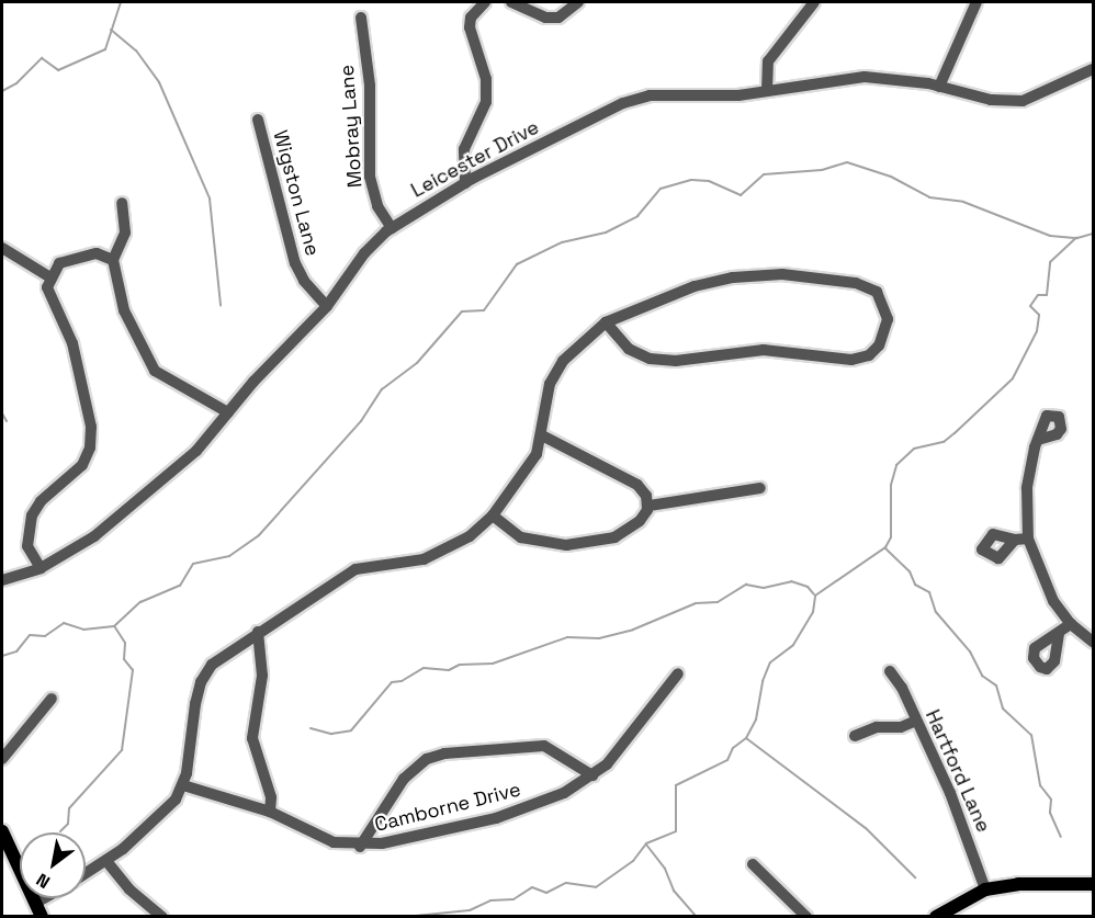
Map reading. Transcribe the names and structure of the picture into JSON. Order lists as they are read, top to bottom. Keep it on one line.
{"streets":{"street":["Mobray Lane","Leicester Drive","Wigston Lane","Hartford Lane","Camborne Drive"]},"crossings":[["Mobray Lane","Leicester Drive"],["Leicester Drive","Wigston Lane"]],"north":"bottom left"}
